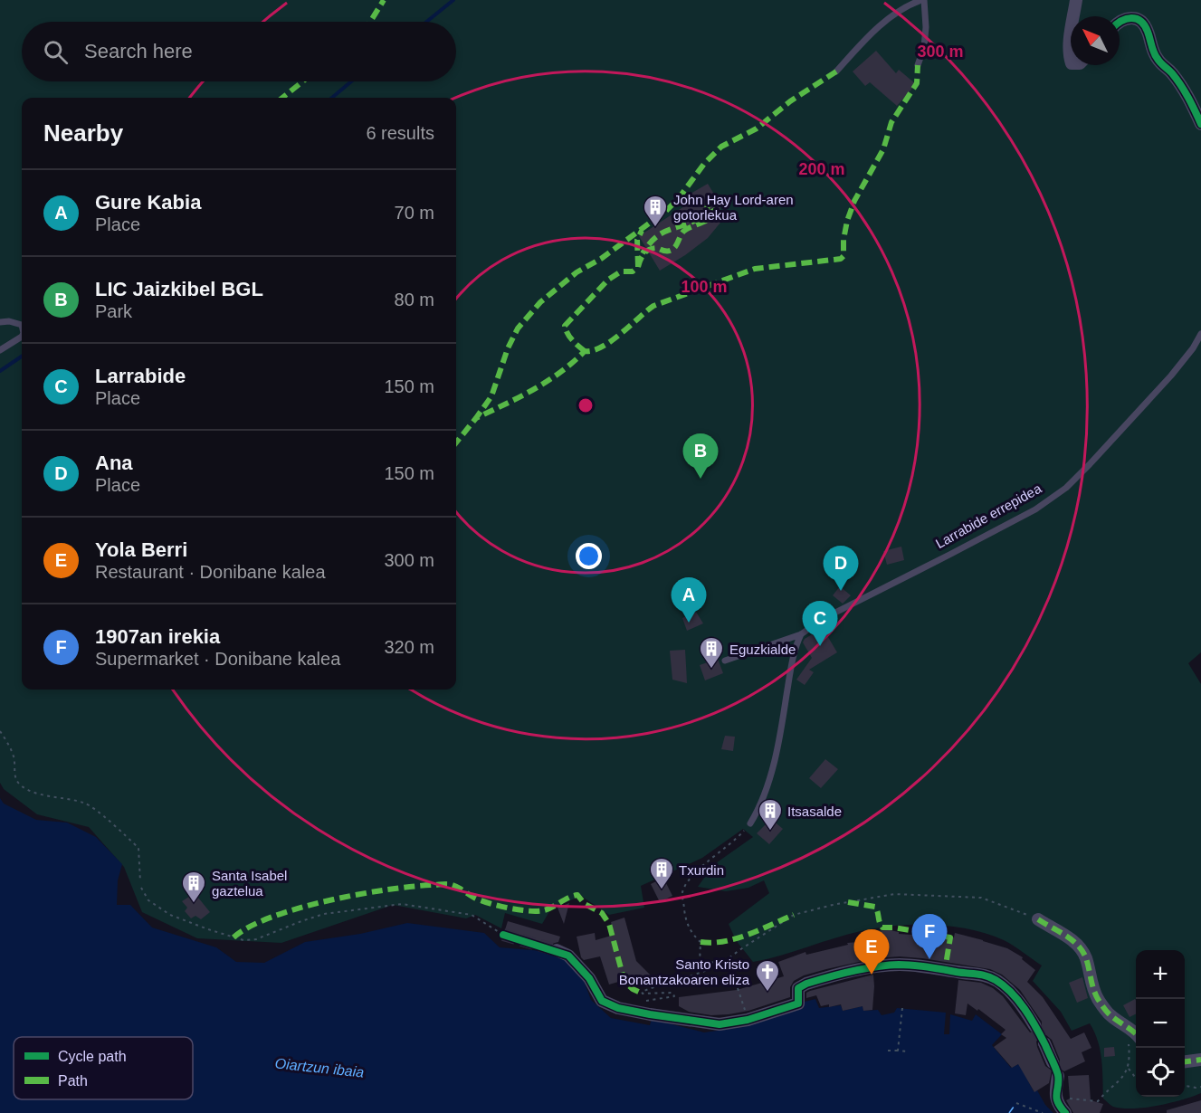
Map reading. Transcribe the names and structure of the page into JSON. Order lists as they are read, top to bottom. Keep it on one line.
{"streets":{"lane":["Larrabide errepidea"]},"water":["Oiartzun ibaia"],"places":{"building":["John Hay Lord-aren gotorlekua","Eguzkialde","Itsasalde","Txurdin","Santa Isabel gaztelua"],"church":["Santo Kristo Bonantzakoaren eliza"]},"legend":["Cycle path","Path"],"north":"top left","page":{"search":"Search here","heading":["Nearby","6 results"],"list":[{"mark":"A","name":"Gure Kabia","note":"Place","value":"70 m"},{"mark":"B","name":"LIC Jaizkibel BGL","note":"Park","value":"80 m"},{"mark":"C","name":"Larrabide","note":"Place","value":"150 m"},{"mark":"D","name":"Ana","note":"Place","value":"150 m"},{"mark":"E","name":"Yola Berri","note":"Restaurant · Donibane kalea","value":"300 m"},{"mark":"F","name":"1907an irekia","note":"Supermarket · Donibane kalea","value":"320 m"}],"pins":["B","D","A","C","F","E"],"map_buttons":["+","−"]},"rings":["300 m","200 m","100 m"]}
